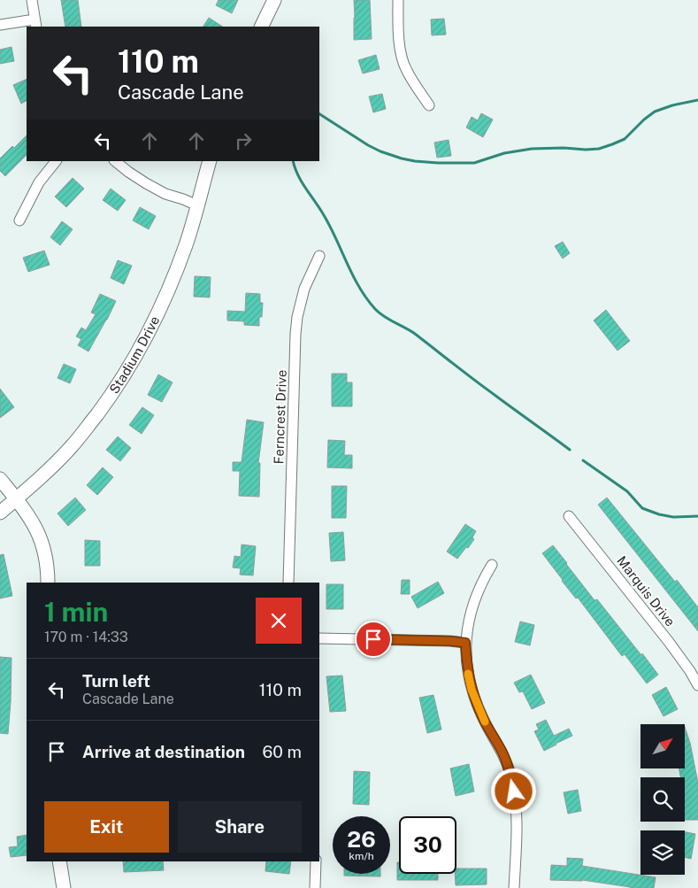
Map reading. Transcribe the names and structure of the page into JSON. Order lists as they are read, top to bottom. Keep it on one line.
{"streets":{"street":["Stadium Drive","Ferncrest Drive","Marquis Drive"]},"north":"top right","page":{"turn":["110 m","Cascade Lane"],"heading":["1 min","170 m · 14:33"],"list":[{"name":"Turn left","note":"Cascade Lane","value":"110 m"},{"name":"Arrive at destination","value":"60 m"}],"buttons":["Exit","Share"],"speed":"26 km/h","limit":"30"}}
